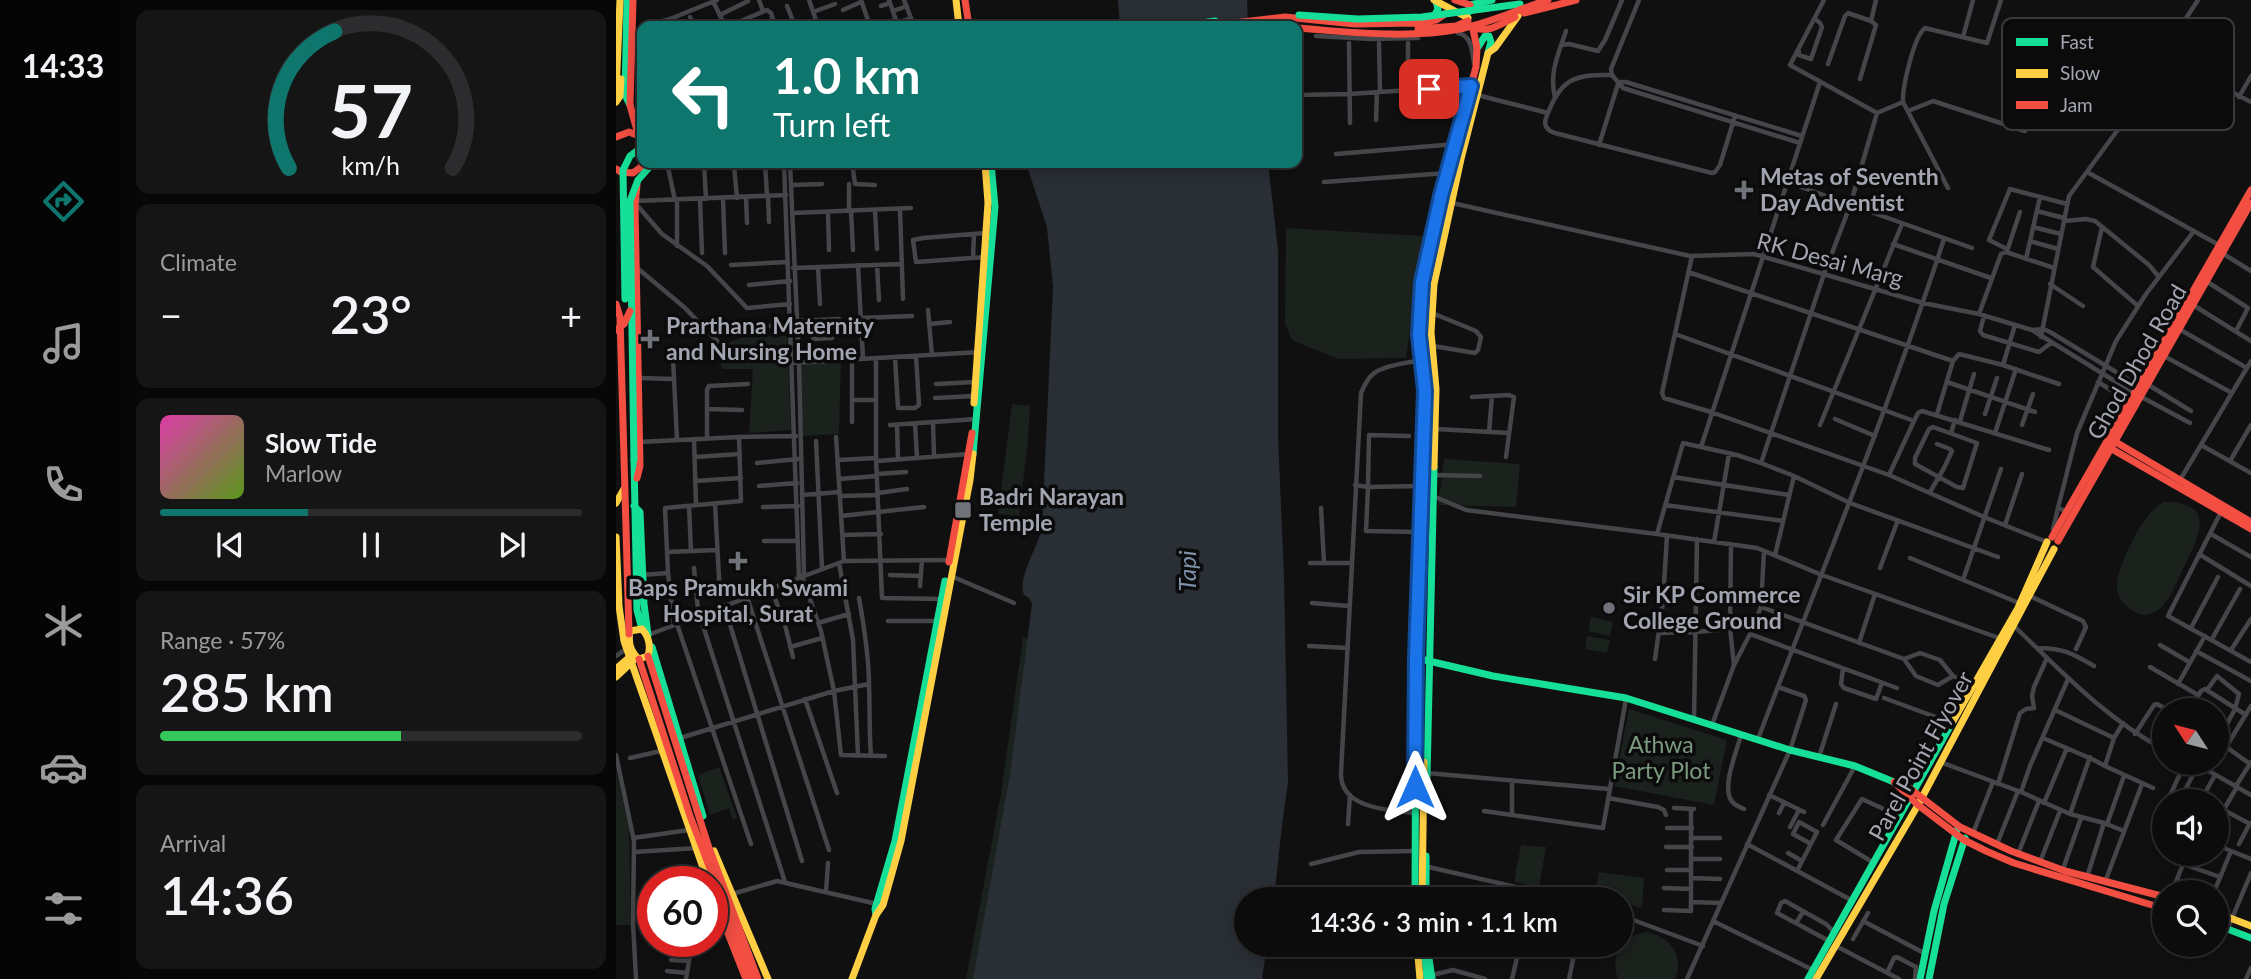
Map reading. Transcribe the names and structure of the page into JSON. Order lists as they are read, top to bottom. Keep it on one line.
{"streets":{"main road":["Ghod Dhod Road","Parel Point Flyover"],"street":["RK Desai Marg"]},"crossings":[["RK Desai Marg","Ghod Dhod Road"],["Ghod Dhod Road","Parel Point Flyover"]],"water":["Tapi"],"parks":["Athwa Party Plot"],"places":{"health":["Metas of Seventh Day Adventist","Prarthana Maternity and Nursing Home","Baps Pramukh Swami Hospital, Surat"],"transit":["Badri Narayan Temple"],"other":["Sir KP Commerce College Ground"]},"legend":["Fast","Slow","Jam"],"north":"top left","page":{"tabs":"14:33","turn":["1.0 km","Turn left"],"tile":["Climate",["Range · 57%","285 km"],["Arrival","14:36"]],"heat":["−","23°","+"],"song":["Slow Tide","Marlow"],"limit":"60","trip":"14:36 · 3 min · 1.1 km","gauge":["57","km/h"]}}
